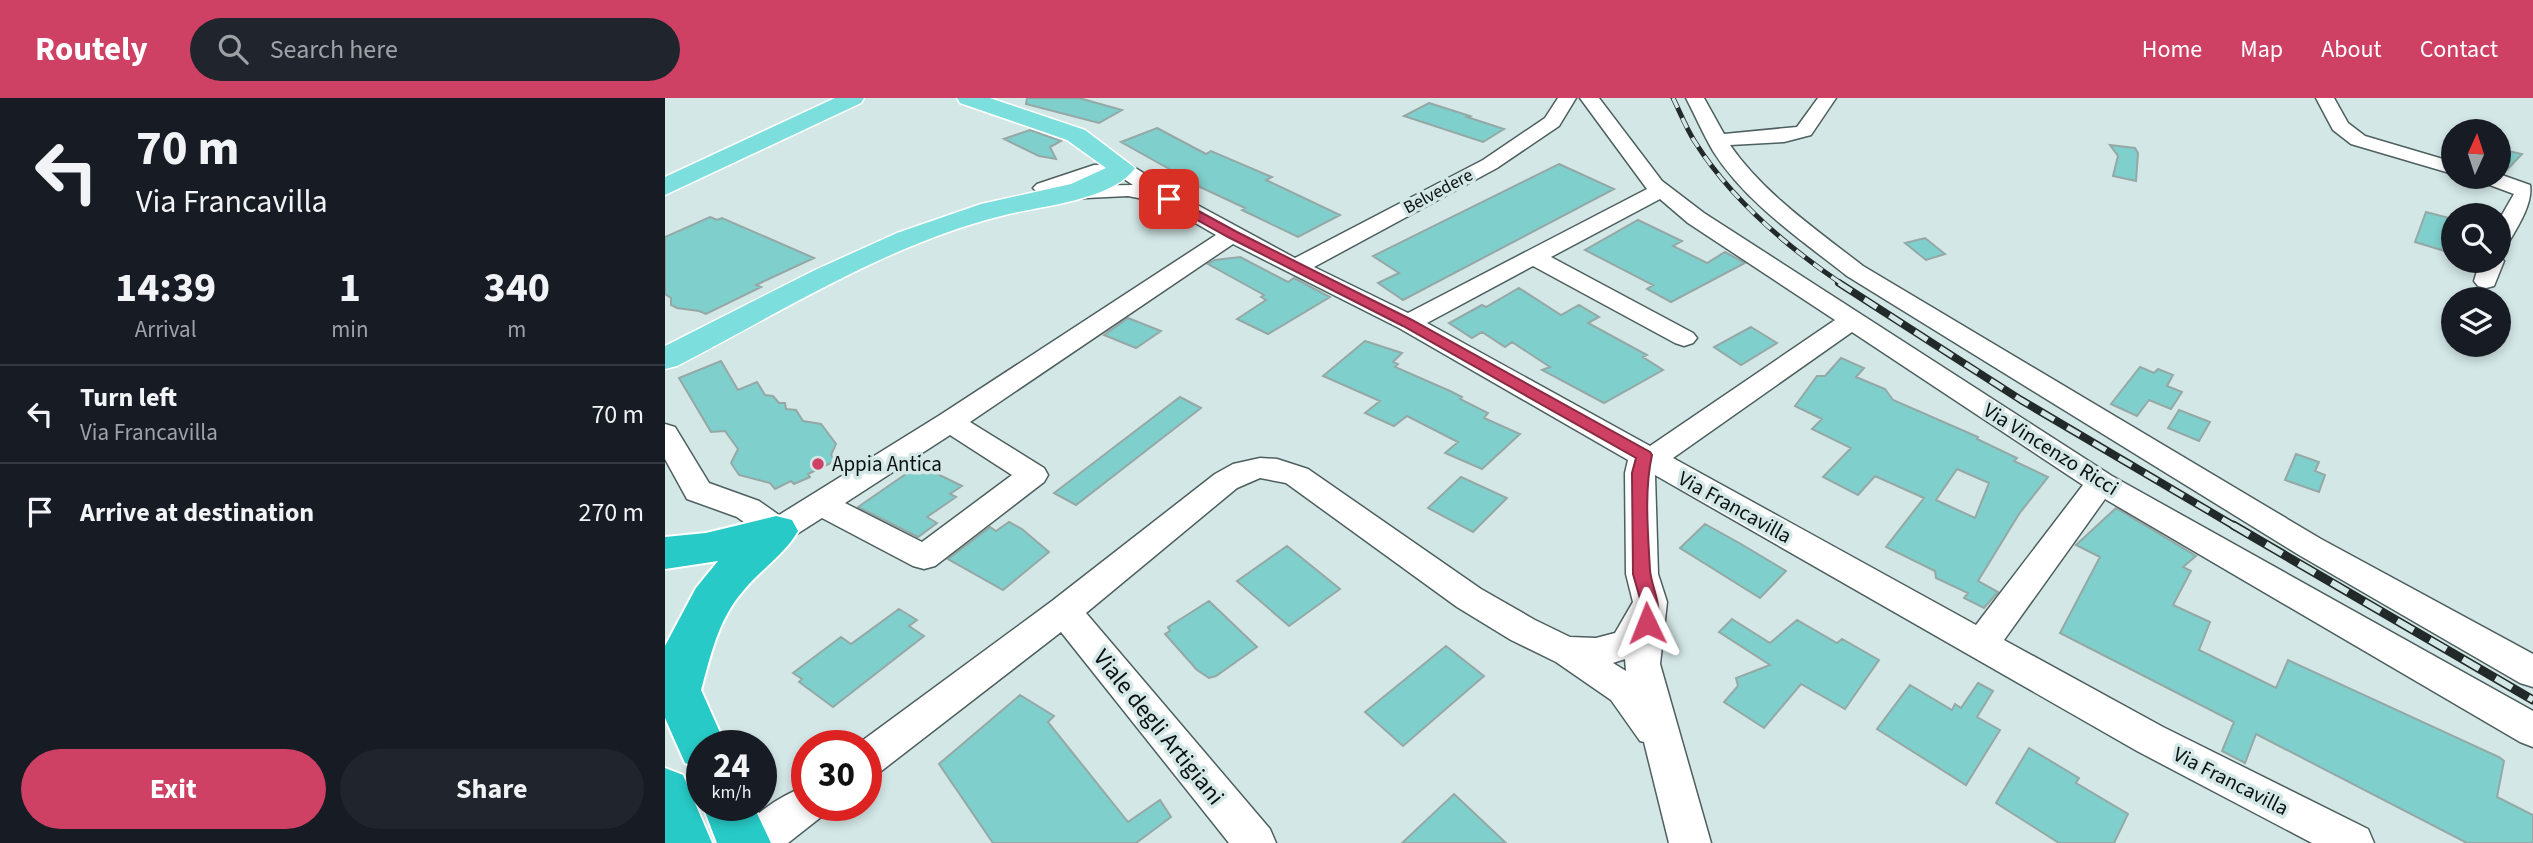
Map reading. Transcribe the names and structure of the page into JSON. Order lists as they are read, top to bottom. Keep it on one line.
{"streets":{"main road":["Via Francavilla"],"street":["Belvedere","Via Vincenzo Ricci","Viale degli Artigiani"]},"crossings":[["Belvedere","Via Vincenzo Ricci"],["Belvedere","Via Francavilla"]],"places":["Appia Antica"],"north":"top","page":{"header":"Routely","search":"Search here","nav":["Home","Map","About","Contact"],"turn":["70 m","Via Francavilla"],"eta":["14:39","Arrival","1","min","340","m"],"list":[{"name":"Turn left","note":"Via Francavilla","value":"70 m"},{"name":"Arrive at destination","value":"270 m"}],"speed":"24 km/h","limit":"30","buttons":["Exit","Share"]}}
